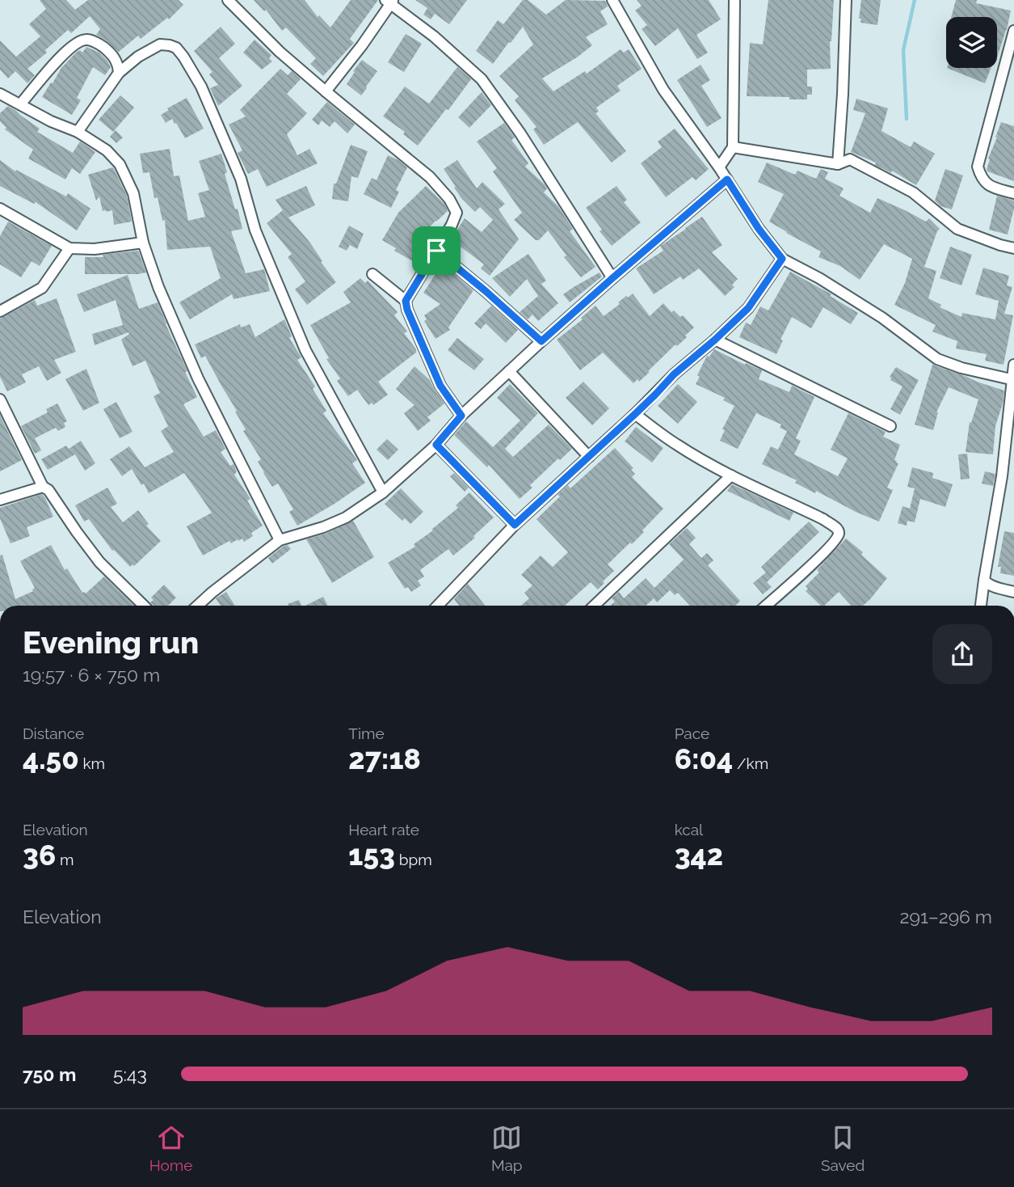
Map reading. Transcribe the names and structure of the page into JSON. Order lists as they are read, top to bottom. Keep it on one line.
{"page":{"heading":["Evening run","19:57 · 6 × 750 m"],"stats":[["Distance","4.50 km"],["Time","27:18"],["Pace","6:04 /km"],["Elevation","36 m"],["Heart rate","153 bpm"],["kcal","342"]],"chart":["Elevation","291–296 m"],"list":[{"name":"750 m","note":"5:43"}],"tabs":["Home","Map","Saved"]}}
